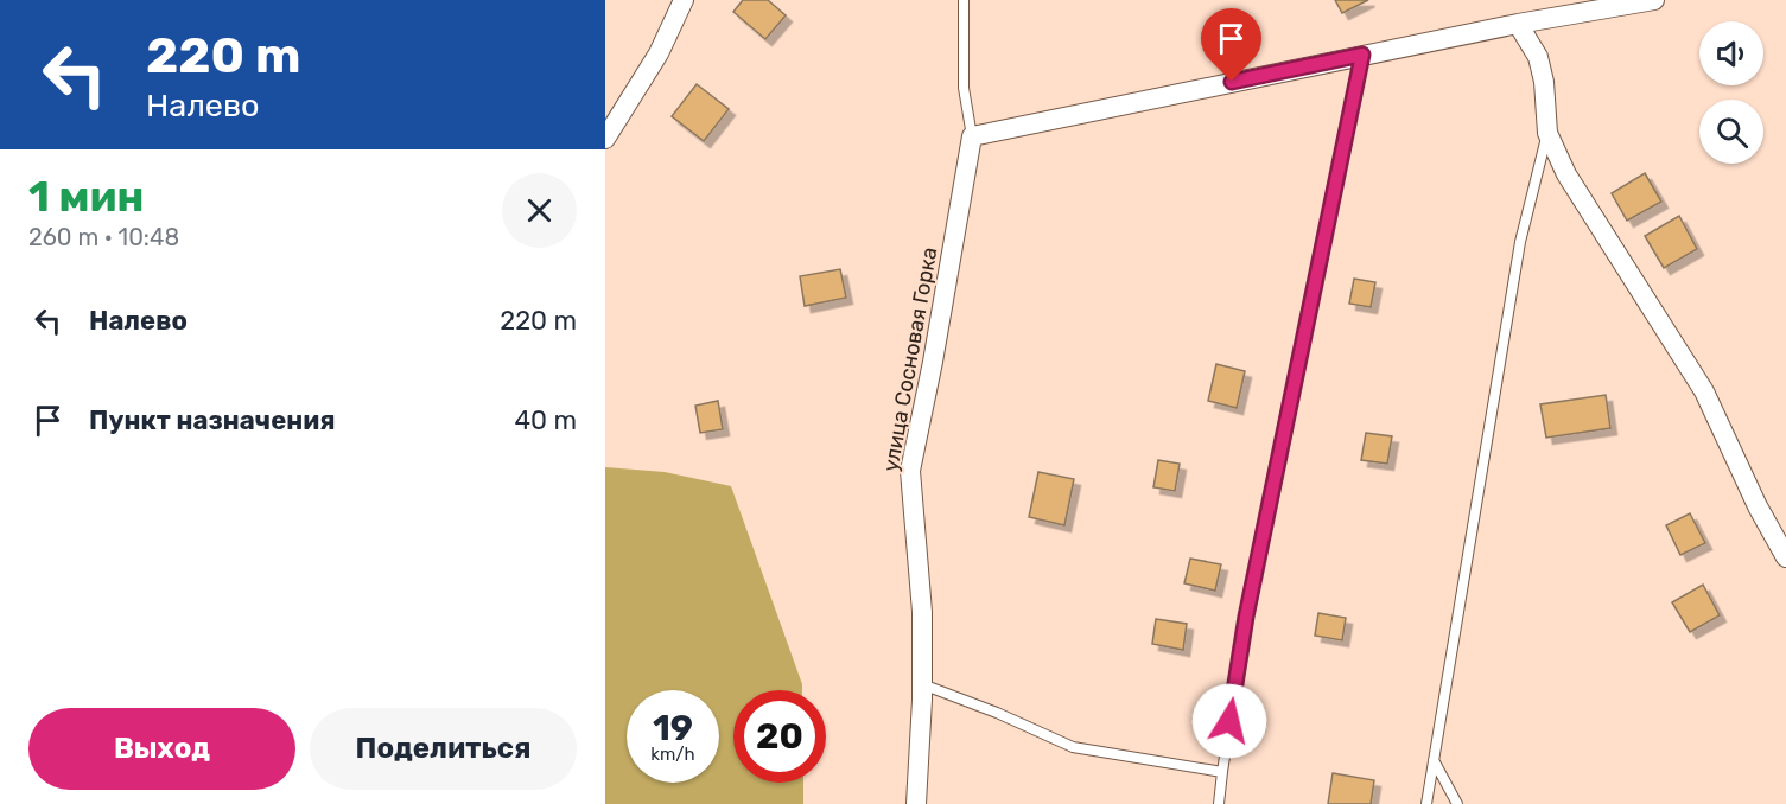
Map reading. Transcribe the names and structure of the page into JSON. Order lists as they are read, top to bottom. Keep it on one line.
{"streets":{"street":["улица Сосновая Горка"]},"page":{"turn":["220 m","Налево"],"heading":["1 мин","260 m · 10:48"],"list":[{"name":"Налево","value":"220 m"},{"name":"Пункт назначения","value":"40 m"}],"speed":"19 km/h","limit":"20","buttons":["Выход","Поделиться"]}}
